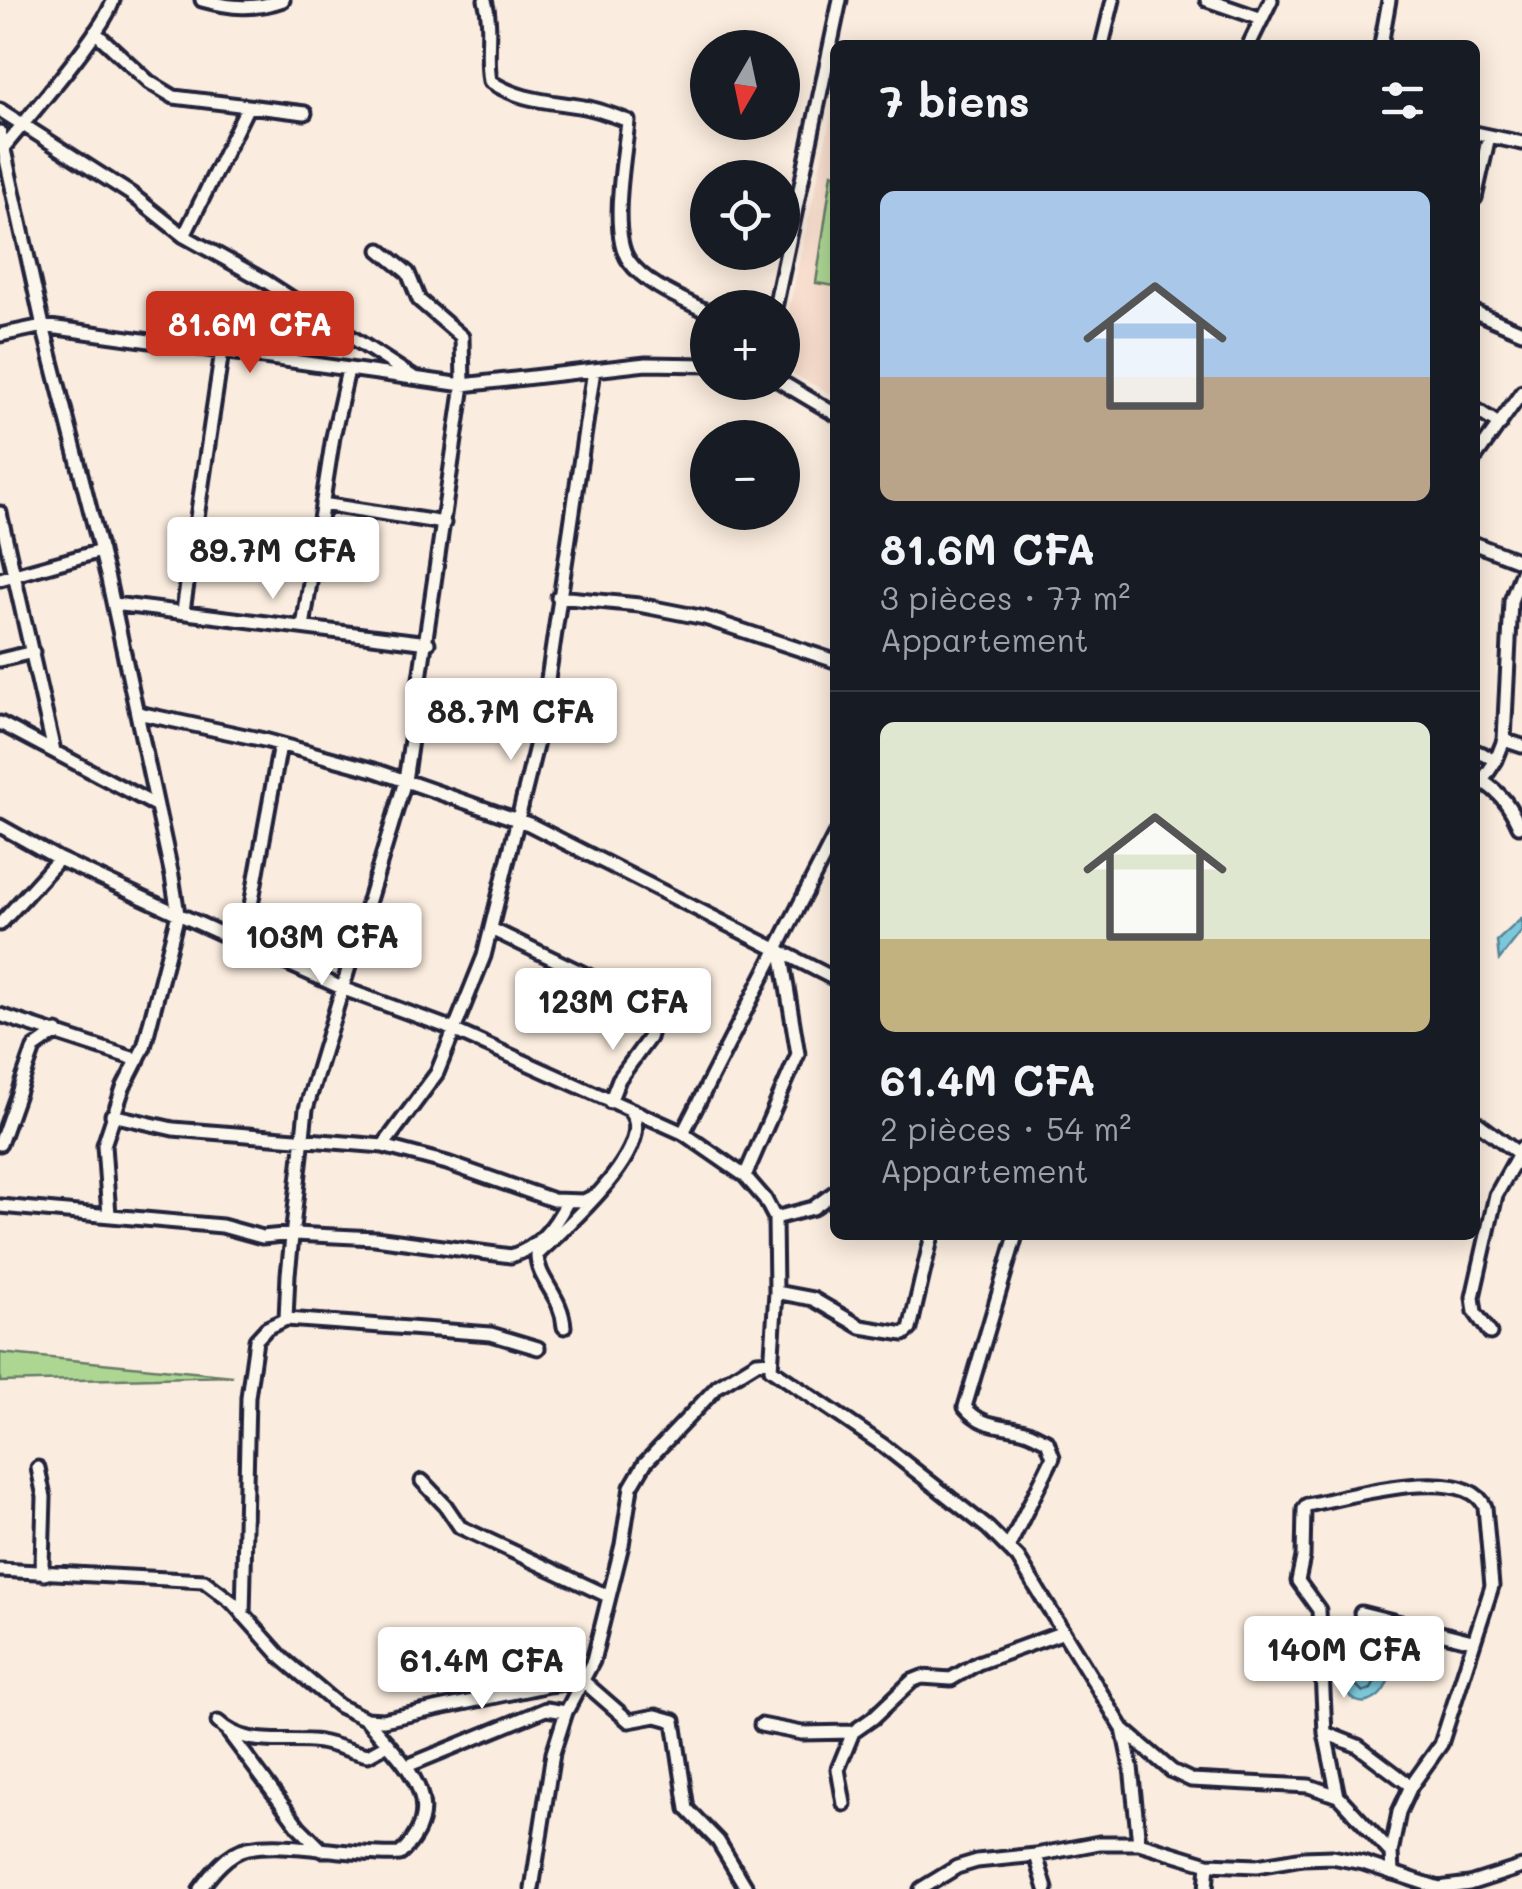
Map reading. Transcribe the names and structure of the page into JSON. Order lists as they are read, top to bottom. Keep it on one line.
{"north":"bottom","page":{"map_buttons":["+","−"],"heading":"7 biens","list":[{"name":"81.6M CFA","note":"3 pièces · 77 m² · Appartement"},{"name":"61.4M CFA","note":"2 pièces · 54 m² · Appartement"}],"price":["81.6M CFA","89.7M CFA","88.7M CFA","103M CFA","123M CFA","140M CFA","61.4M CFA"]}}
